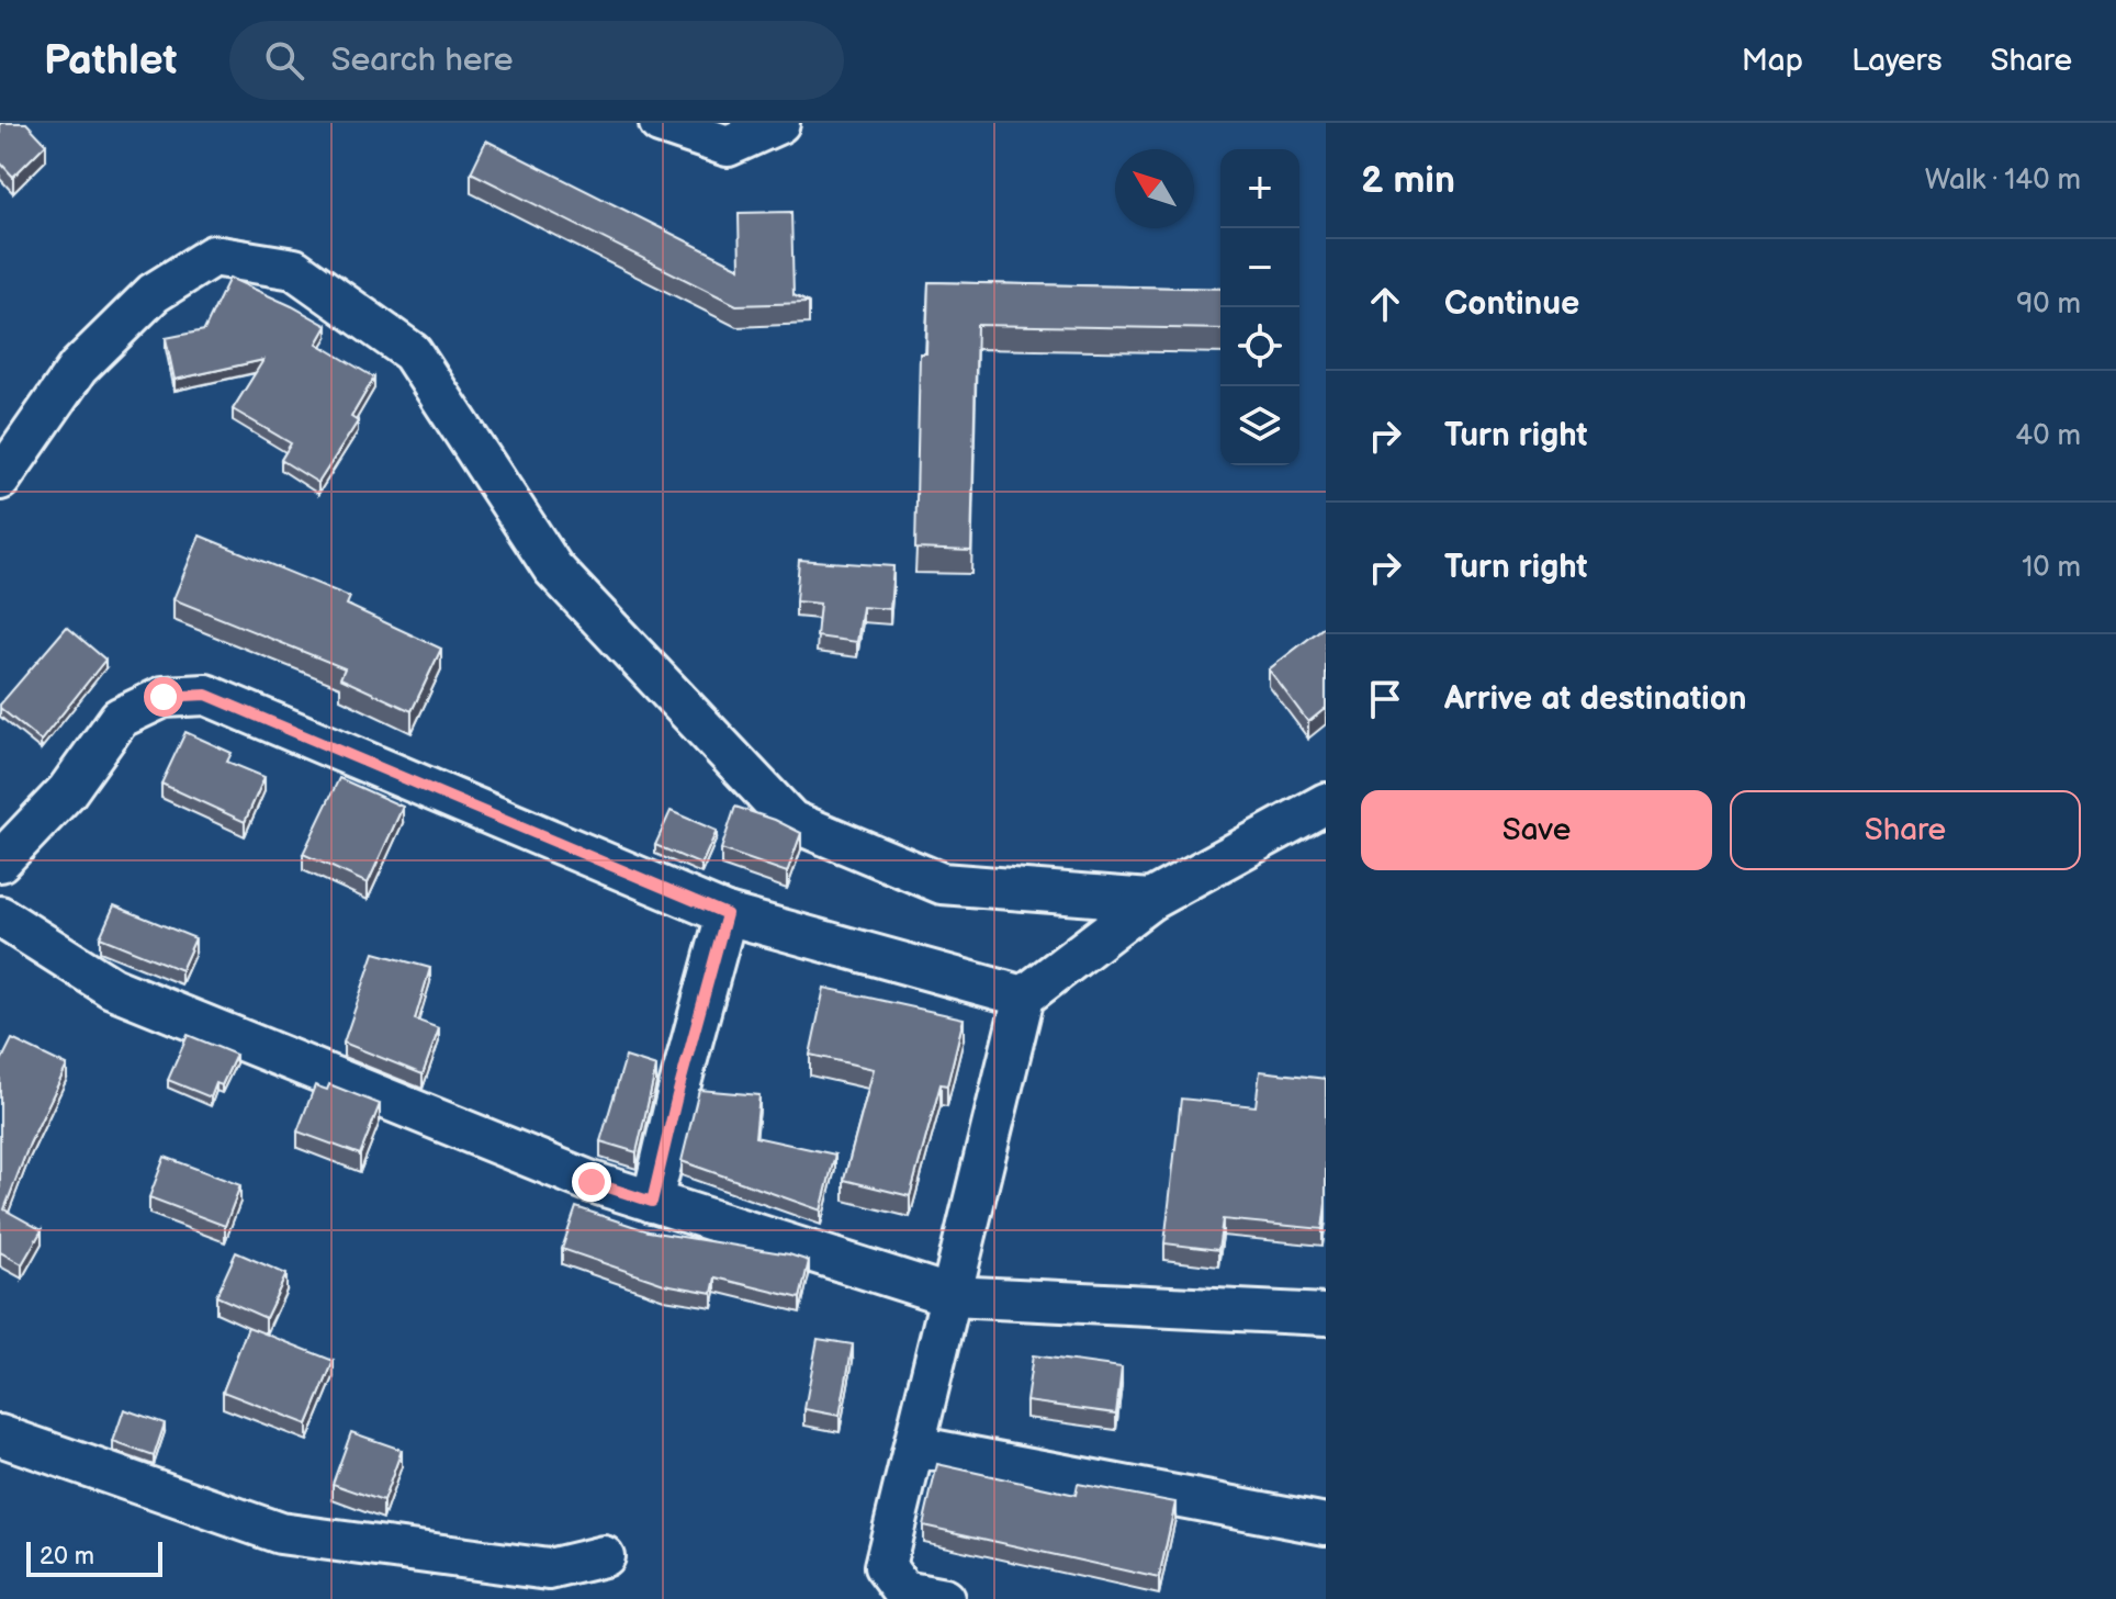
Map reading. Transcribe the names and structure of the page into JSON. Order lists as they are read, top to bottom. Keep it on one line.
{"scale_bar":"20 m","north":"top left","page":{"header":"Pathlet","search":"Search here","nav":["Map","Layers","Share"],"heading":["2 min","Walk · 140 m"],"map_buttons":["+","−"],"list":[["Continue","90 m"],["Turn right","40 m"],["Turn right","10 m"],"Arrive at destination"],"buttons":["Save","Share"],"scale":"20 m"}}
